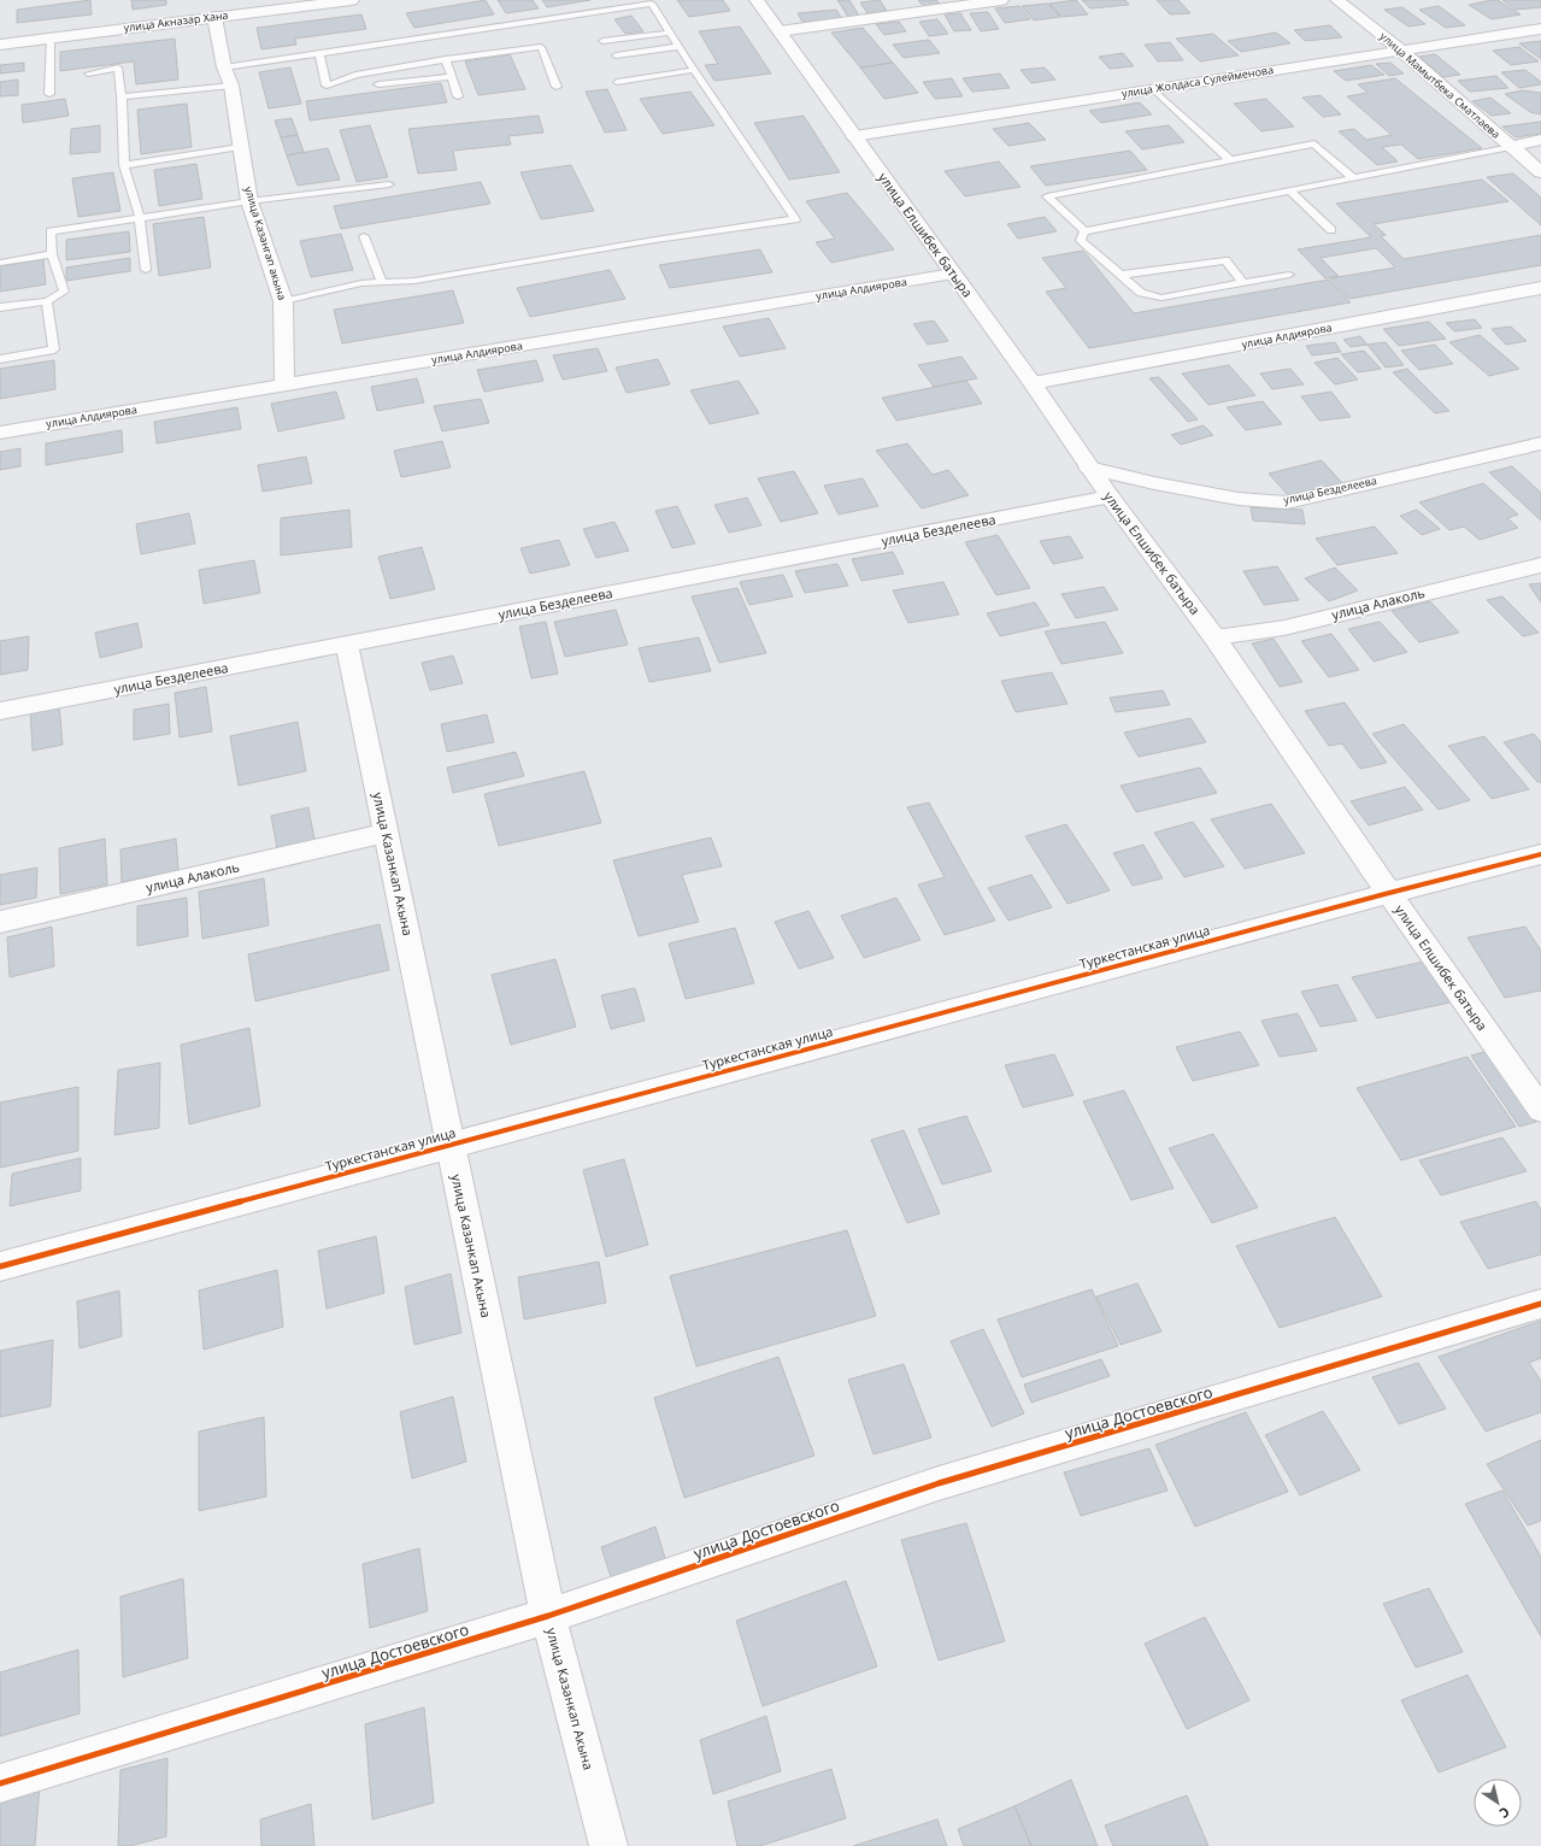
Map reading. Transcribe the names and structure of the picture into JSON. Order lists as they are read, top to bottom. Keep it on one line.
{"streets":{"street":["улица Акназар Хана","улица Жолдаса Сулейменова","улица Мамытбека Сматлаева","улица Елшибек батыра","улица Казангап акына","улица Алдиярова","улица Безделеева","улица Алаколь","улица Казанкап Акына","Туркестанская улица","улица Достоевского"]},"crossings":[["улица Акназар Хана","улица Казангап акына"],["улица Жолдаса Сулейменова","улица Мамытбека Сматлаева"],["улица Жолдаса Сулейменова","улица Елшибек батыра"],["улица Елшибек батыра","улица Алдиярова"],["улица Елшибек батыра","улица Безделеева"],["улица Елшибек батыра","улица Алаколь"],["улица Елшибек батыра","Туркестанская улица"],["улица Казангап акына","улица Алдиярова"],["улица Безделеева","улица Казанкап Акына"],["улица Алаколь","улица Казанкап Акына"],["улица Казанкап Акына","Туркестанская улица"],["улица Казанкап Акына","улица Достоевского"]],"north":"bottom right"}
